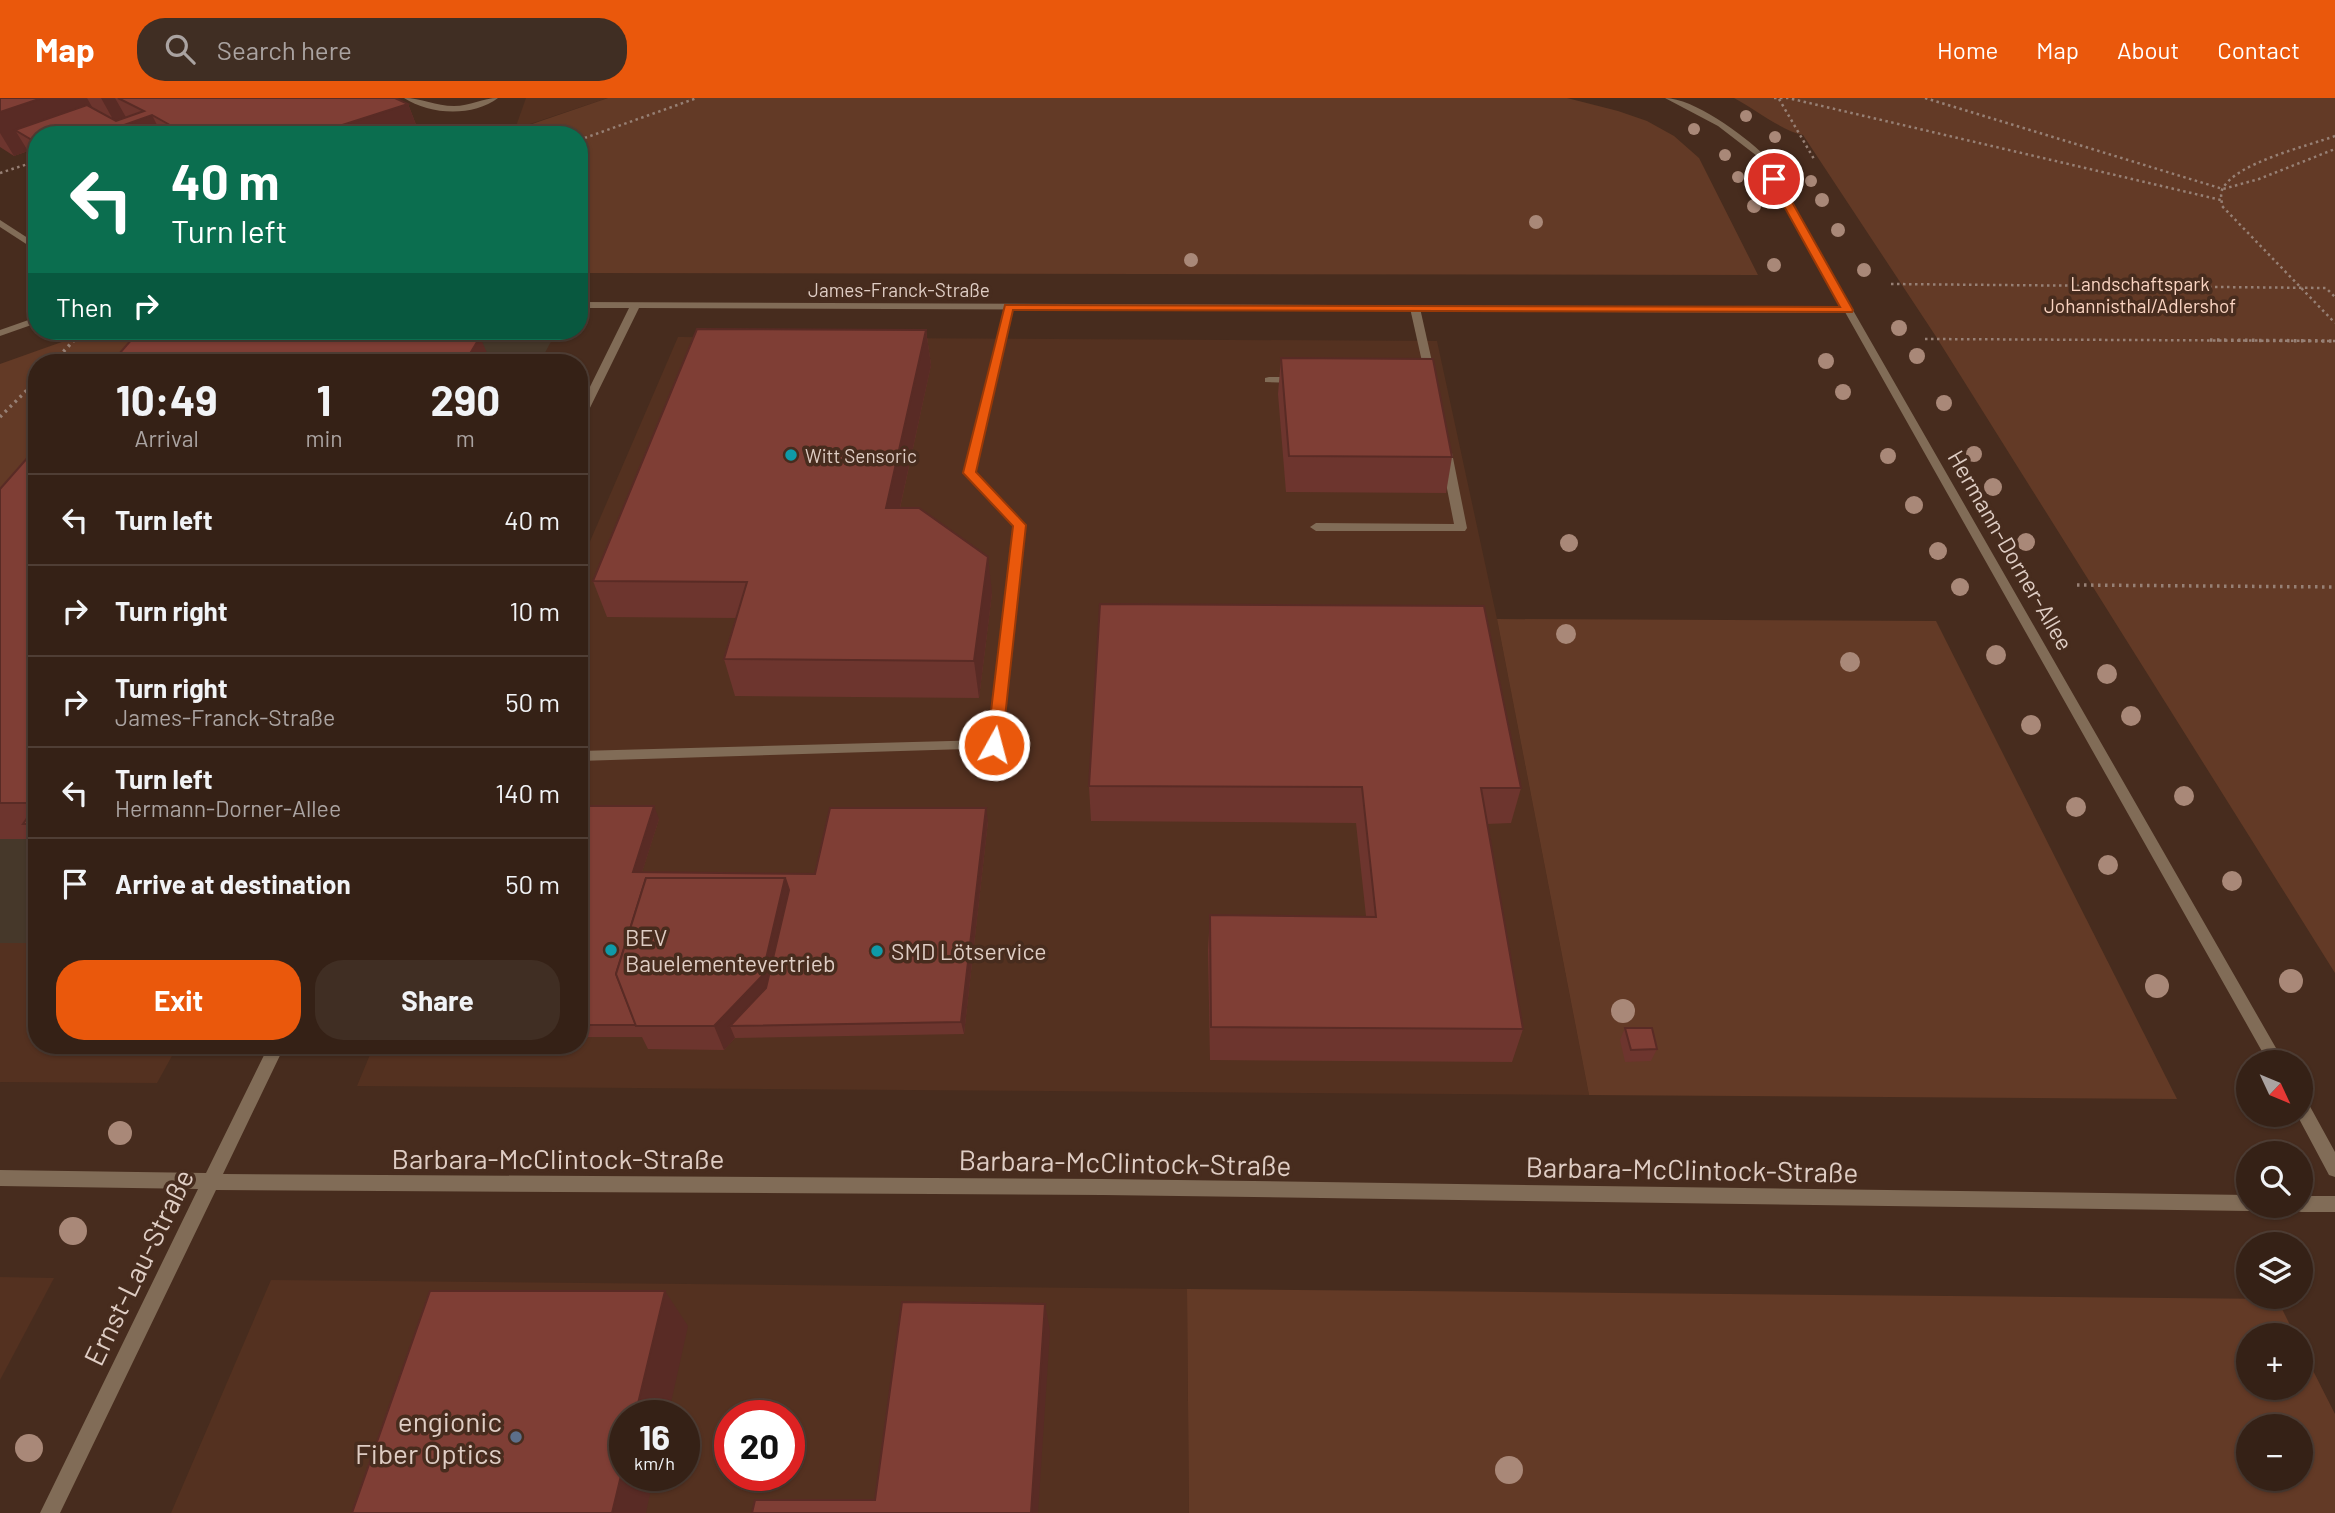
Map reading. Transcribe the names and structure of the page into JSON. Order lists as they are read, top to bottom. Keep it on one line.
{"streets":{"street":["James-Franck-Straße","Hermann-Dorner-Allee","Barbara-McClintock-Straße","Ernst-Lau-Straße"]},"crossings":[["James-Franck-Straße","Hermann-Dorner-Allee"],["Barbara-McClintock-Straße","Ernst-Lau-Straße"]],"parks":["Landschaftspark Johannisthal/Adlershof"],"places":["Witt Sensoric","BEV Bauelementevertrieb","SMD Lötservice","engionic Fiber Optics"],"north":"bottom right","page":{"header":"Map","search":"Search here","nav":["Home","Map","About","Contact"],"turn":["40 m","Turn left"],"then":"Then","eta":["10:49","Arrival","1","min","290","m"],"list":[{"name":"Turn left","value":"40 m"},{"name":"Turn right","value":"10 m"},{"name":"Turn right","note":"James-Franck-Straße","value":"50 m"},{"name":"Turn left","note":"Hermann-Dorner-Allee","value":"140 m"},{"name":"Arrive at destination","value":"50 m"}],"buttons":["Exit","Share"],"map_buttons":["+","−"],"speed":"16 km/h","limit":"20"}}
